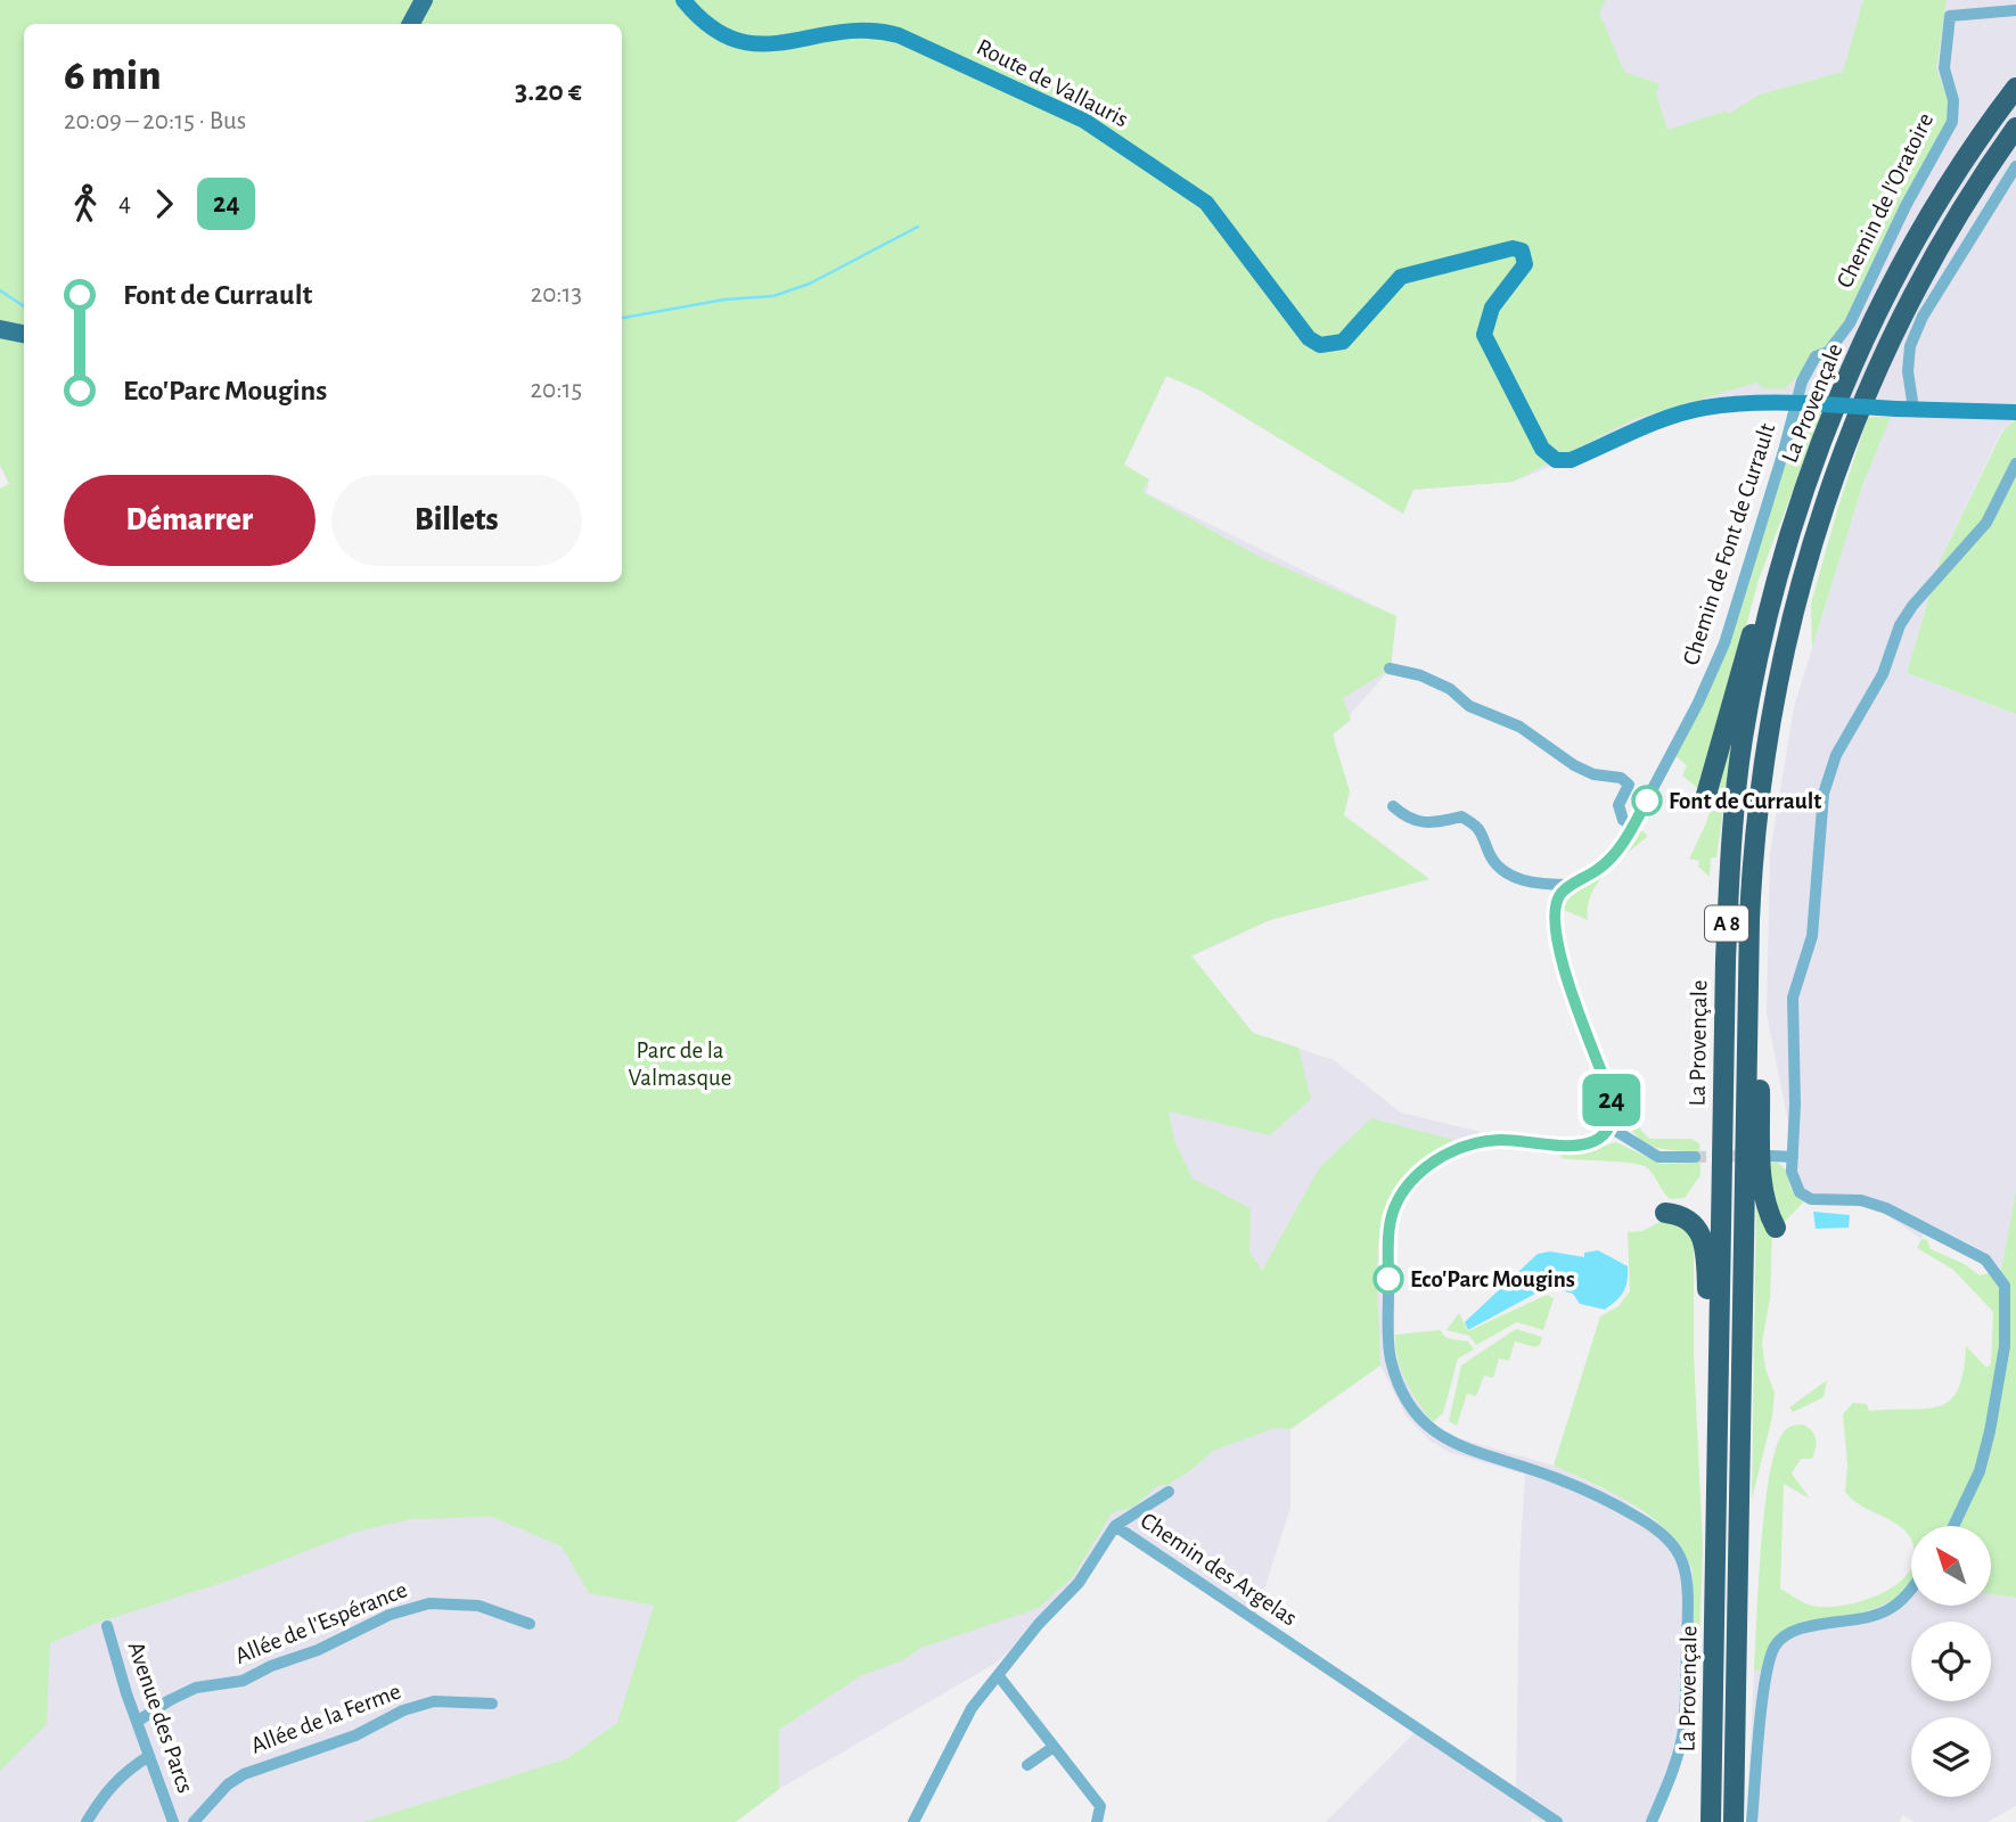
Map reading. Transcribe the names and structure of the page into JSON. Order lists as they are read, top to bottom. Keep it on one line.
{"streets":{"highway":["La Provençale","A 8"],"main road":["Route de Vallauris"],"street":["Chemin de l'Oratoire","Chemin de Font de Currault","Chemin des Argelas","Allée de l'Espérance","Avenue des Parcs","Allée de la Ferme"]},"crossings":[["Route de Vallauris","Chemin de l'Oratoire"],["Route de Vallauris","Chemin de Font de Currault"],["Chemin de l'Oratoire","Chemin de Font de Currault"],["Allée de l'Espérance","Avenue des Parcs"]],"parks":["Parc de la Valmasque"],"places":["Font de Currault","Eco'Parc Mougins"],"lines":["bus line 24"],"north":"top left","page":{"on_map":"24","heading":["6 min","20:09 – 20:15 · Bus","3.20 €"],"legs":["4","24"],"list":[{"name":"Font de Currault","value":"20:13"},{"name":"Eco'Parc Mougins","value":"20:15"}],"buttons":["Démarrer","Billets"]}}
